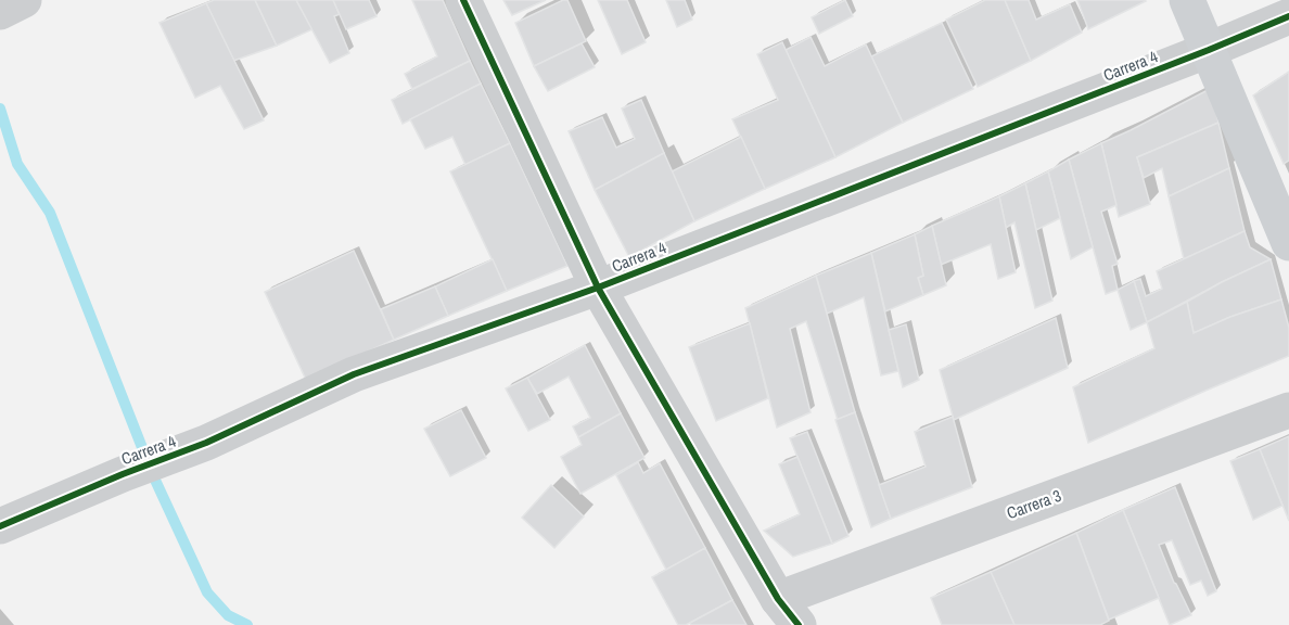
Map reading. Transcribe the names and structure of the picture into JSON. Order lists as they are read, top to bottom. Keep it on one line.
{"streets":{"street":["Carrera 4","Carrera 3"]}}
